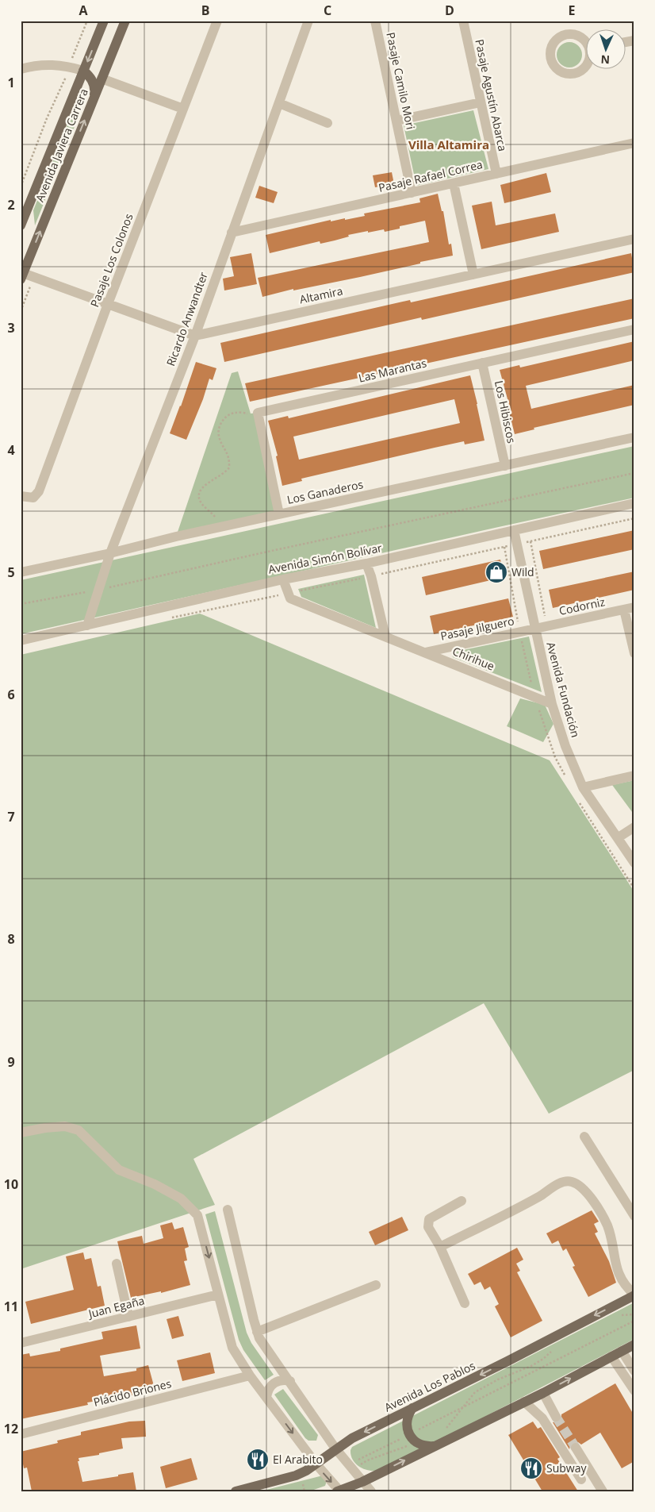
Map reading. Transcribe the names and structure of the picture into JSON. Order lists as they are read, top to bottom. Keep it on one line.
{"streets":{"main road":["Avenida Javiera Carrera","Avenida Los Pablos"],"street":["Pasaje Camilo Mori","Pasaje Agustín Abarca","Pasaje Rafael Correa","Pasaje Los Colonos","Altamira","Ricardo Anwandter","Las Marantas","Los Hibiscos","Los Ganaderos","Avenida Simón Bolívar","Codorniz","Pasaje Jilguero","Chirihue","Avenida Fundación","Juan Egaña","Plácido Briones"]},"crossings":[["Pasaje Camilo Mori","Pasaje Rafael Correa"],["Pasaje Agustín Abarca","Pasaje Rafael Correa"],["Pasaje Rafael Correa","Ricardo Anwandter"],["Altamira","Ricardo Anwandter"],["Ricardo Anwandter","Los Ganaderos"],["Ricardo Anwandter","Avenida Simón Bolívar"],["Las Marantas","Los Hibiscos"],["Los Hibiscos","Los Ganaderos"],["Avenida Simón Bolívar","Avenida Fundación"],["Codorniz","Pasaje Jilguero"],["Codorniz","Avenida Fundación"],["Pasaje Jilguero","Chirihue"],["Pasaje Jilguero","Avenida Fundación"],["Chirihue","Avenida Fundación"]],"districts":["Villa Altamira"],"places":{"shop":["Wild"],"restaurant":["El Arabito","Subway"]},"north":"bottom","grid":{"columns":["A","B","C","D","E"],"rows":["1","2","3","4","5","6","7","8","9","10","11","12"]}}
